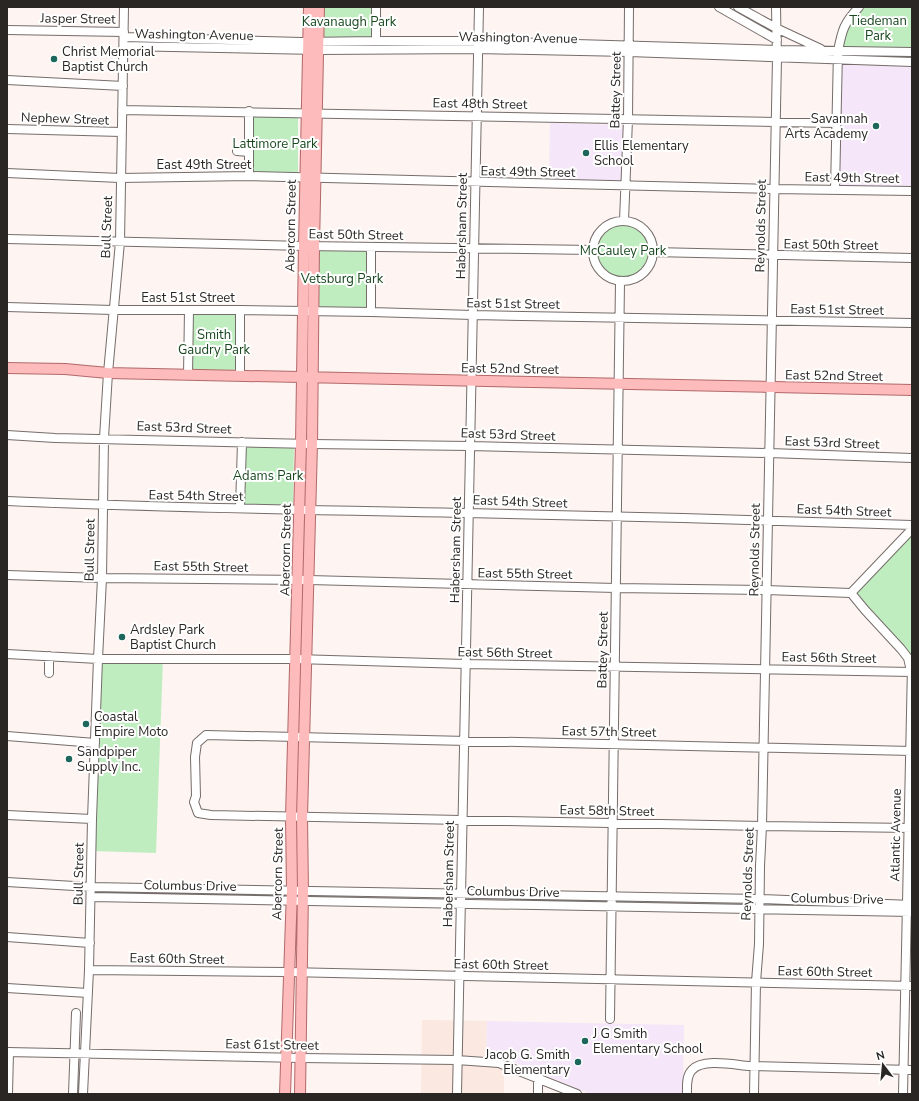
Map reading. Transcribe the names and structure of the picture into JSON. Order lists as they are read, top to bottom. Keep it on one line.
{"streets":{"main road":["Abercorn Street","East 52nd Street"],"street":["Jasper Street","Washington Avenue","Battey Street","East 48th Street","Nephew Street","East 49th Street","Habersham Street","Reynolds Street","Bull Street","East 50th Street","East 51st Street","East 53rd Street","East 54th Street","East 55th Street","East 56th Street","East 57th Street","East 58th Street","Atlantic Avenue","Columbus Drive","East 60th Street","East 61st Street"]},"crossings":[["Jasper Street","Washington Avenue"],["Jasper Street","Bull Street"],["Washington Avenue","Battey Street"],["Washington Avenue","Abercorn Street"],["Washington Avenue","Habersham Street"],["Washington Avenue","Reynolds Street"],["Washington Avenue","Bull Street"],["Battey Street","East 48th Street"],["Battey Street","East 49th Street"],["Battey Street","East 50th Street"],["Battey Street","East 51st Street"],["Battey Street","East 52nd Street"],["Battey Street","East 53rd Street"],["Battey Street","East 54th Street"],["Battey Street","East 55th Street"],["Battey Street","East 56th Street"],["Battey Street","East 57th Street"],["Battey Street","East 58th Street"],["Battey Street","Columbus Drive"],["Battey Street","East 60th Street"],["East 48th Street","Abercorn Street"],["East 48th Street","Habersham Street"],["East 48th Street","Reynolds Street"],["East 48th Street","Bull Street"],["Nephew Street","Bull Street"],["East 49th Street","Abercorn Street"],["East 49th Street","Habersham Street"],["East 49th Street","Reynolds Street"],["East 49th Street","Bull Street"],["Abercorn Street","East 50th Street"],["Abercorn Street","East 51st Street"],["Abercorn Street","East 52nd Street"],["Abercorn Street","East 53rd Street"],["Abercorn Street","East 54th Street"],["Abercorn Street","East 55th Street"],["Abercorn Street","East 56th Street"],["Abercorn Street","East 57th Street"],["Abercorn Street","East 58th Street"],["Abercorn Street","Columbus Drive"],["Abercorn Street","East 60th Street"],["Abercorn Street","East 61st Street"],["Habersham Street","East 50th Street"],["Habersham Street","East 51st Street"],["Habersham Street","East 52nd Street"],["Habersham Street","East 53rd Street"],["Habersham Street","East 54th Street"],["Habersham Street","East 55th Street"],["Habersham Street","East 56th Street"],["Habersham Street","East 57th Street"],["Habersham Street","East 58th Street"],["Habersham Street","Columbus Drive"],["Habersham Street","East 60th Street"],["Habersham Street","East 61st Street"],["Reynolds Street","East 50th Street"],["Reynolds Street","East 51st Street"],["Reynolds Street","East 52nd Street"],["Reynolds Street","East 53rd Street"],["Reynolds Street","East 54th Street"],["Reynolds Street","East 55th Street"],["Reynolds Street","East 56th Street"],["Reynolds Street","East 57th Street"],["Reynolds Street","East 58th Street"],["Reynolds Street","Columbus Drive"],["Reynolds Street","East 60th Street"],["Bull Street","East 50th Street"],["Bull Street","East 51st Street"],["Bull Street","East 52nd Street"],["Bull Street","East 53rd Street"],["Bull Street","East 54th Street"],["Bull Street","East 55th Street"],["Bull Street","East 56th Street"],["Bull Street","Columbus Drive"],["Bull Street","East 60th Street"],["Bull Street","East 61st Street"],["East 55th Street","Atlantic Avenue"],["East 56th Street","Atlantic Avenue"],["East 57th Street","East 58th Street"],["East 57th Street","Atlantic Avenue"],["East 58th Street","Atlantic Avenue"],["Atlantic Avenue","Columbus Drive"],["Atlantic Avenue","East 60th Street"]],"parks":["Tiedeman Park","Kavanaugh Park","Lattimore Park","McCauley Park","Vetsburg Park","Smith Gaudry Park","Adams Park"],"places":["Christ Memorial Baptist Church","Savannah Arts Academy","Ellis Elementary School","Ardsley Park Baptist Church","Coastal Empire Moto","Sandpiper Supply Inc.","J G Smith Elementary School","Jacob G. Smith Elementary"],"north":"top"}
